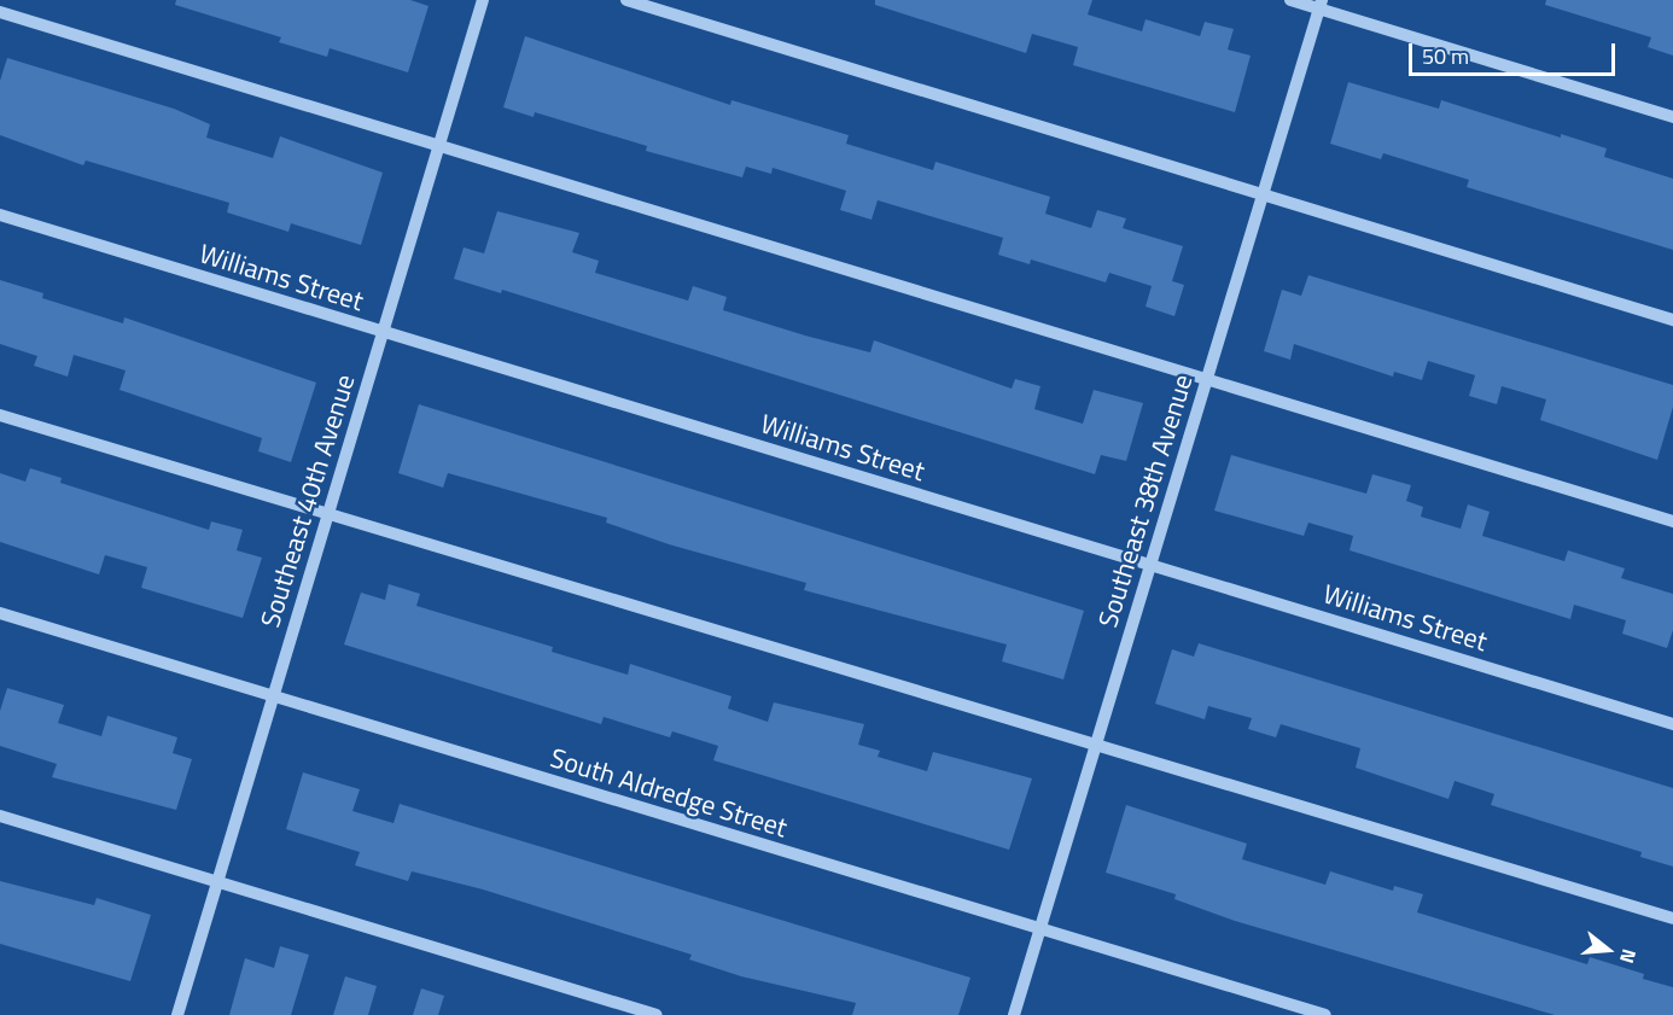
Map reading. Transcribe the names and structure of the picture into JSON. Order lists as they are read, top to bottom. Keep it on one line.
{"streets":{"street":["Williams Street","Southeast 40th Avenue","Southeast 38th Avenue","South Aldredge Street"]},"crossings":[["Williams Street","Southeast 40th Avenue"],["Williams Street","Southeast 38th Avenue"],["Southeast 40th Avenue","South Aldredge Street"],["Southeast 38th Avenue","South Aldredge Street"]],"scale_bar":"50 m","north":"right"}
